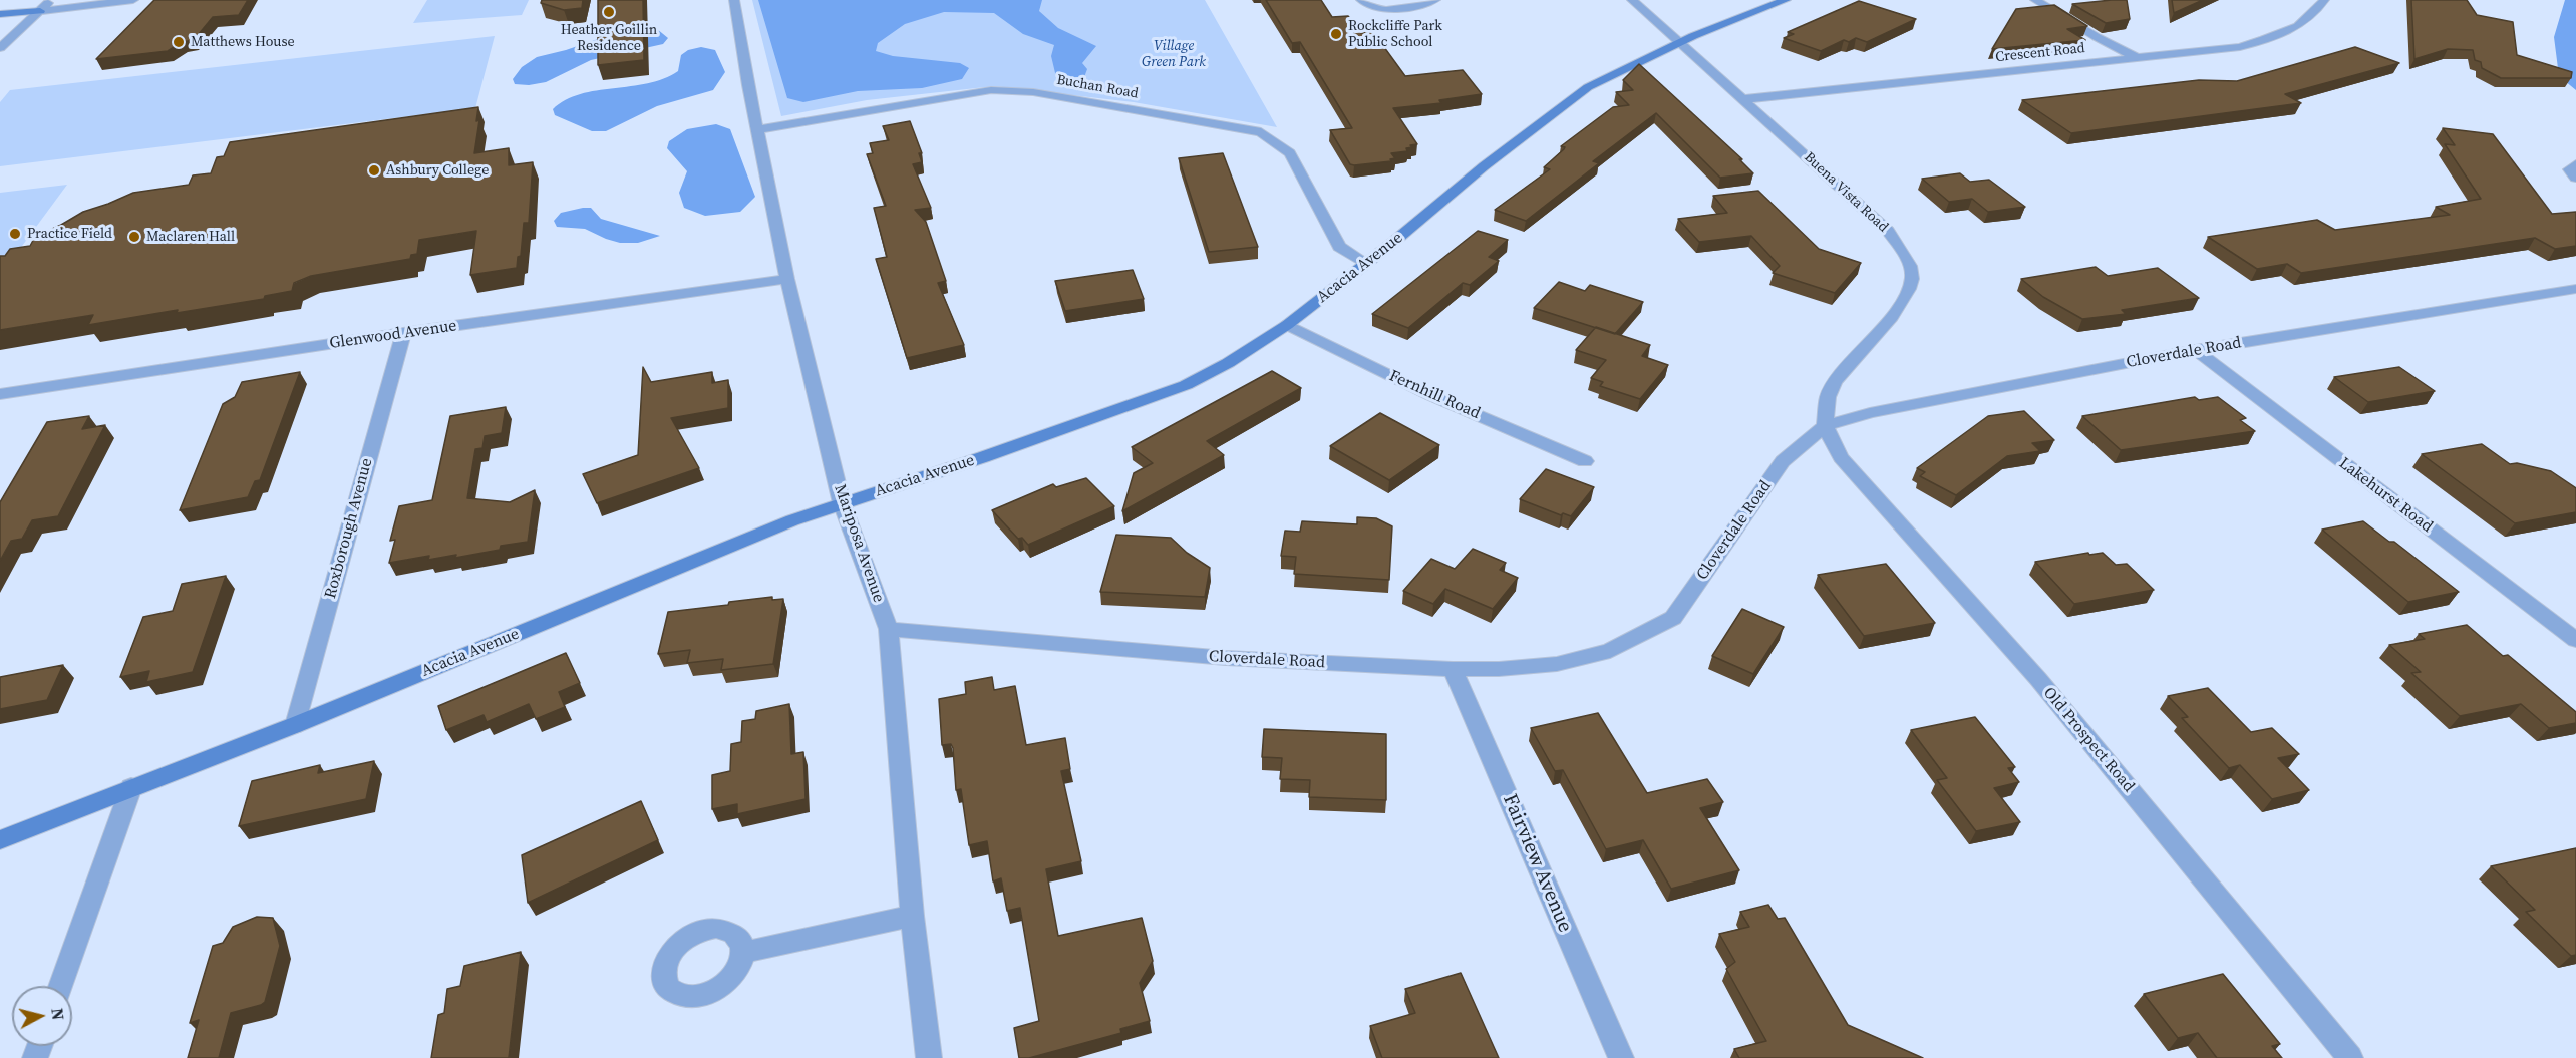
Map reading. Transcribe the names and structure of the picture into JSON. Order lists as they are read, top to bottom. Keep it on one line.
{"streets":{"street":["Crescent Road","Buchan Road","Buena Vista Road","Acacia Avenue","Glenwood Avenue","Cloverdale Road","Fernhill Road","Lakehurst Road","Roxborough Avenue","Mariposa Avenue","Old Prospect Road","Fairview Avenue"]},"crossings":[["Crescent Road","Buena Vista Road"],["Buchan Road","Acacia Avenue"],["Buchan Road","Mariposa Avenue"],["Buena Vista Road","Acacia Avenue"],["Buena Vista Road","Cloverdale Road"],["Buena Vista Road","Old Prospect Road"],["Acacia Avenue","Fernhill Road"],["Acacia Avenue","Roxborough Avenue"],["Acacia Avenue","Mariposa Avenue"],["Glenwood Avenue","Roxborough Avenue"],["Glenwood Avenue","Mariposa Avenue"],["Cloverdale Road","Lakehurst Road"],["Cloverdale Road","Mariposa Avenue"],["Cloverdale Road","Old Prospect Road"],["Cloverdale Road","Fairview Avenue"]],"parks":["Village Green Park"],"places":["Heather Goillin Residence","Rockcliffe Park Public School","Matthews House","Ashbury College","Practice Field","Maclaren Hall"],"north":"right"}
